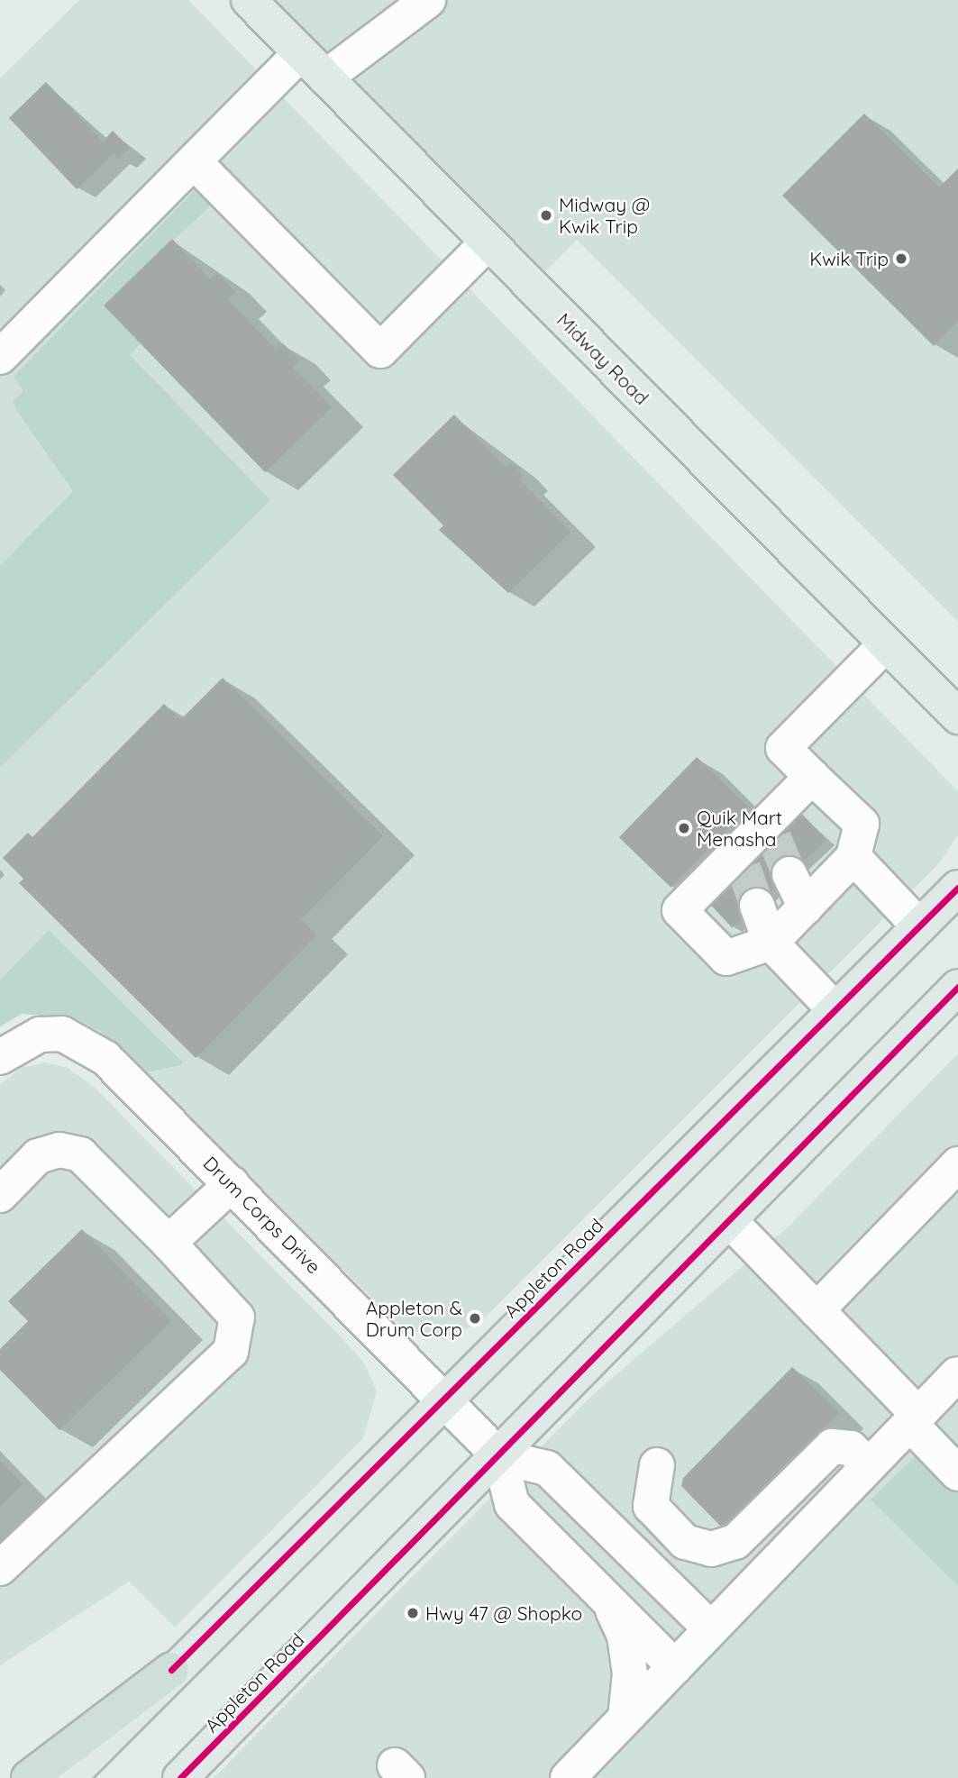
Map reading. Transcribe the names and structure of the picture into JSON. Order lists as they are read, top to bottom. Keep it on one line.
{"streets":{"main road":["Midway Road","Appleton Road"],"street":["Drum Corps Drive"]},"crossings":[["Drum Corps Drive","Appleton Road"]],"places":["Midway @ Kwik Trip","Kwik Trip","Quik Mart Menasha","Appleton & Drum Corp","Hwy 47 @ Shopko"]}
